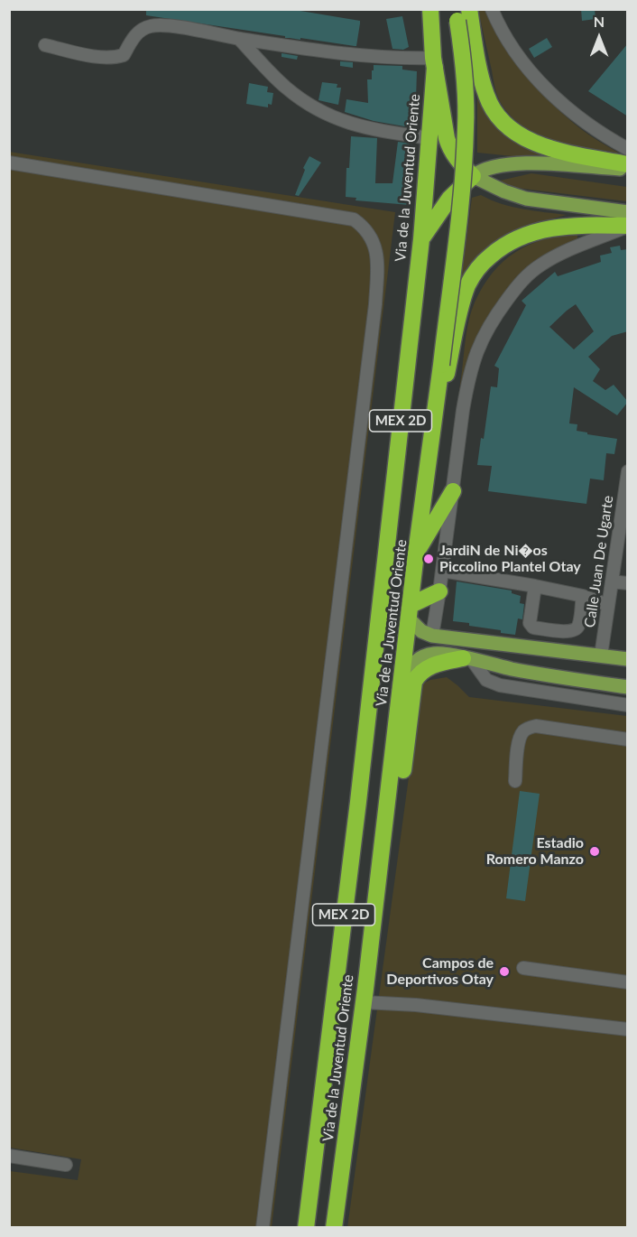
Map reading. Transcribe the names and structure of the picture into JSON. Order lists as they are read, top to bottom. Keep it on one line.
{"streets":{"highway":["Via de la Juventud Oriente","MEX 2D"],"street":["Calle Juan De Ugarte"]},"crossings":[["Via de la Juventud Oriente","MEX 2D"]],"places":["JardiN de Ni�os Piccolino Plantel Otay","Estadio Romero Manzo","Campos de Deportivos Otay"],"north":"top"}
